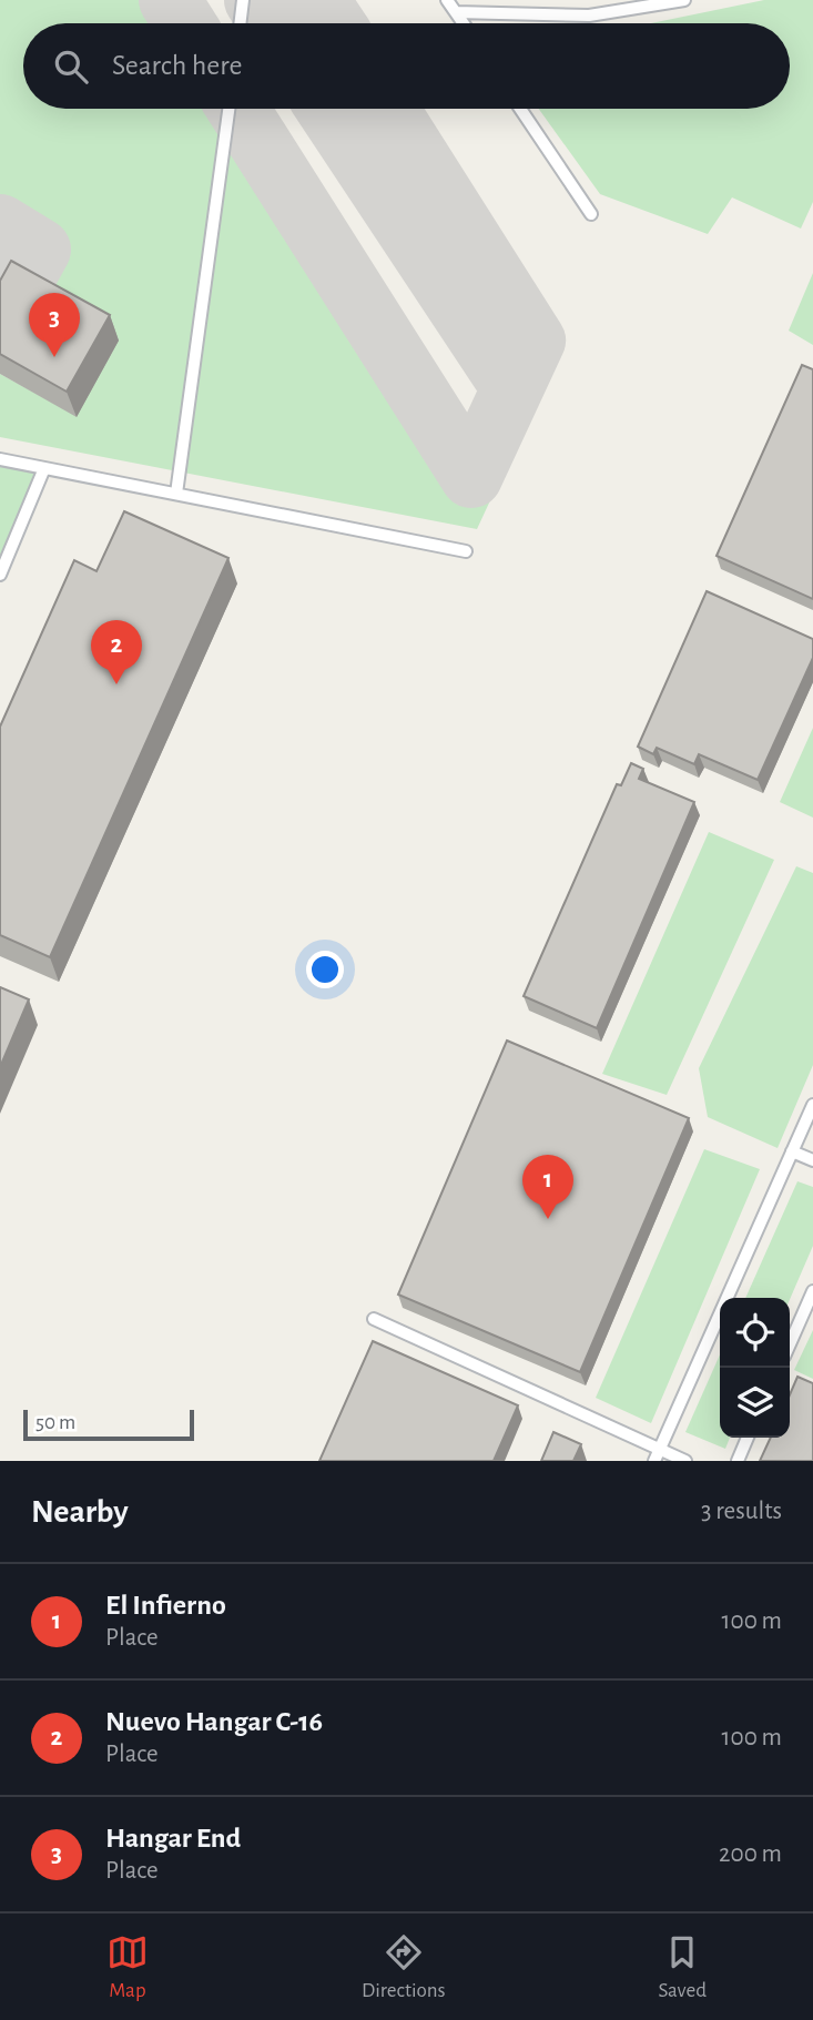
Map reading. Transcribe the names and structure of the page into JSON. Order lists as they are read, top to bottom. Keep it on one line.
{"scale_bar":"50 m","page":{"search":"Search here","pins":["3","2","1"],"scale":"50 m","heading":["Nearby","3 results"],"list":[{"mark":"1","name":"El Infierno","note":"Place","value":"100 m"},{"mark":"2","name":"Nuevo Hangar C-16","note":"Place","value":"100 m"},{"mark":"3","name":"Hangar End","note":"Place","value":"200 m"}],"nav":["Map","Directions","Saved"]}}
